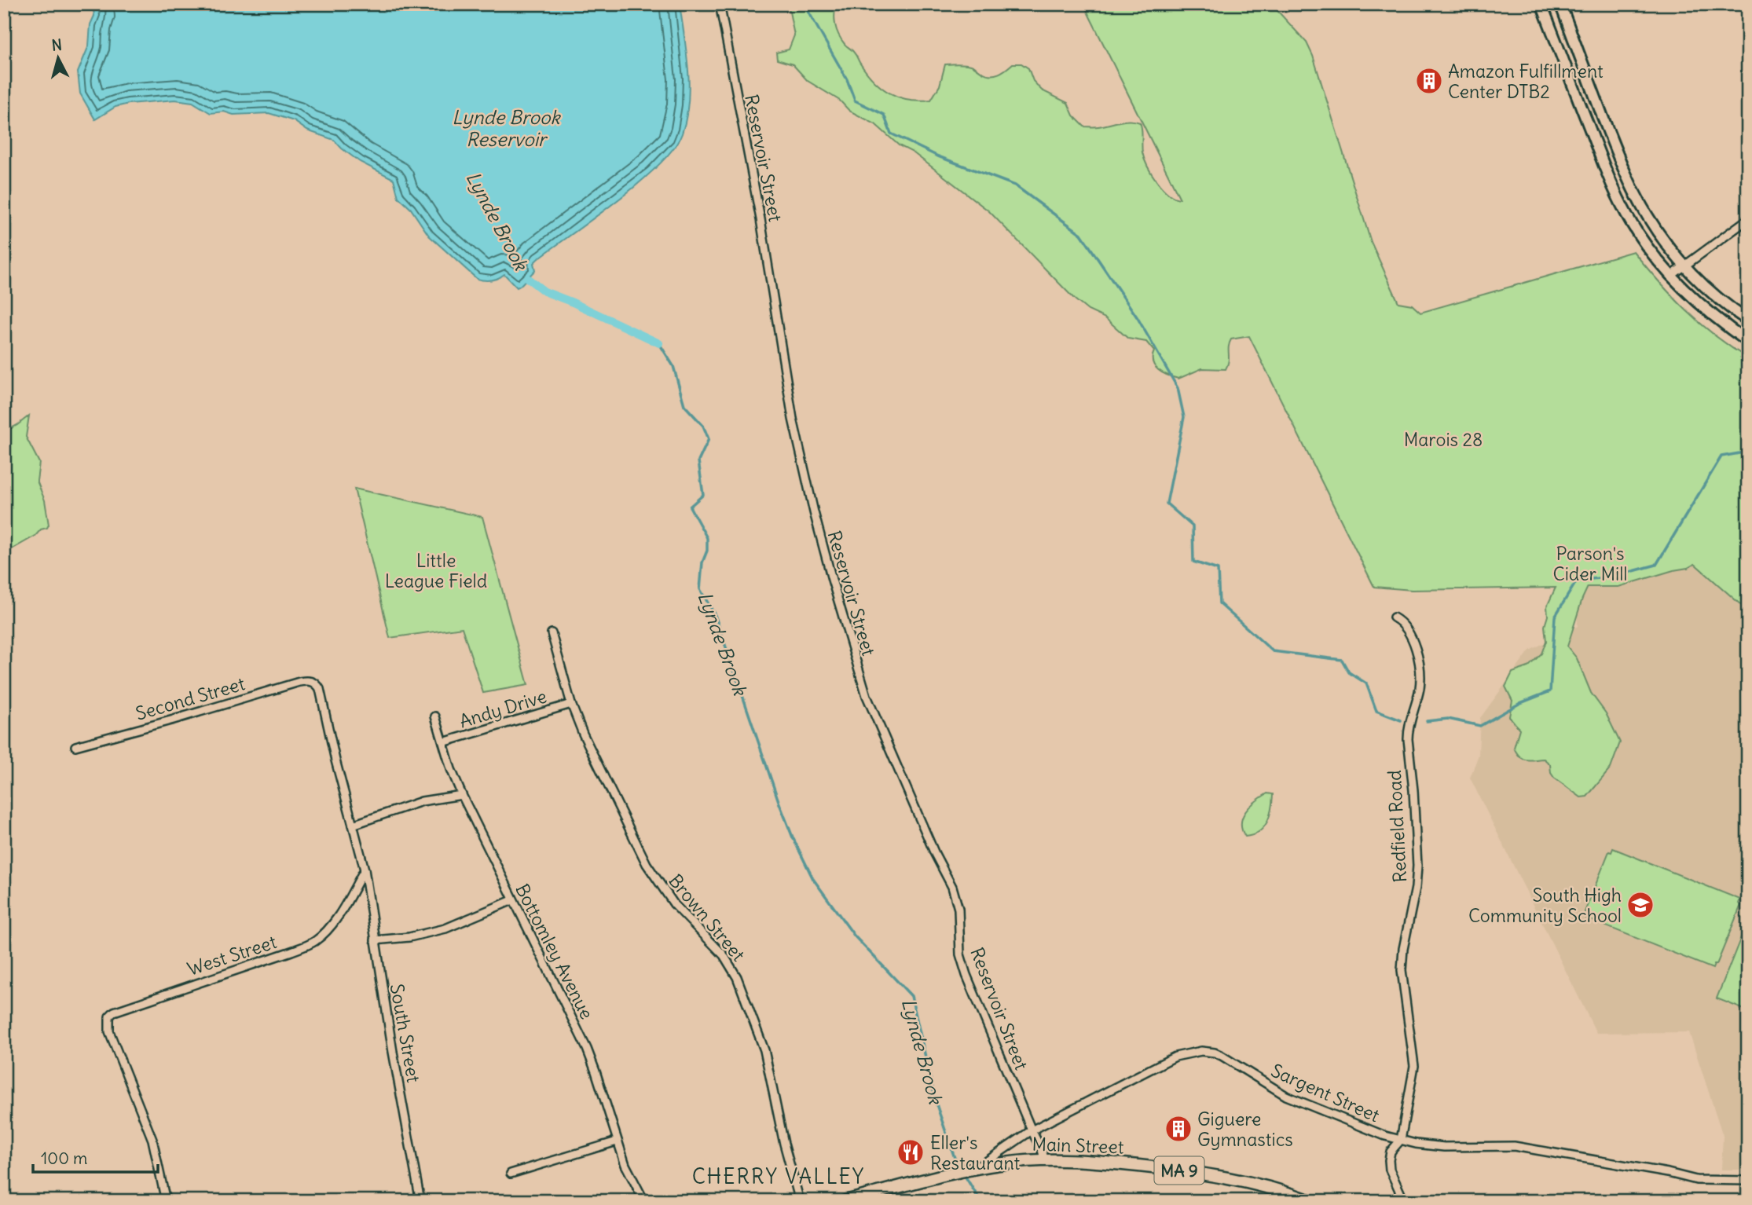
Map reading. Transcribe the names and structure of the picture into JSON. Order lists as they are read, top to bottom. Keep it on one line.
{"streets":{"highway":["Main Street","MA 9"],"street":["Reservoir Street","Second Street","Andy Drive","Redfield Road","Brown Street","Bottomley Avenue","West Street","South Street","Sargent Street"]},"crossings":[["Reservoir Street","Sargent Street"],["Reservoir Street","Main Street"],["Andy Drive","Brown Street"],["Andy Drive","Bottomley Avenue"],["Redfield Road","Sargent Street"],["West Street","South Street"],["Sargent Street","Main Street"]],"districts":["CHERRY VALLEY"],"water":["Lynde Brook Reservoir","Lynde Brook"],"parks":["Marois 28","Parson's Cider Mill","Little League Field"],"places":{"building":["Amazon Fulfillment Center DTB2","Giguere Gymnastics"],"school or university":["South High Community School"],"restaurant":["Eller's Restaurant"]},"scale_bar":"100 m","north":"top"}
